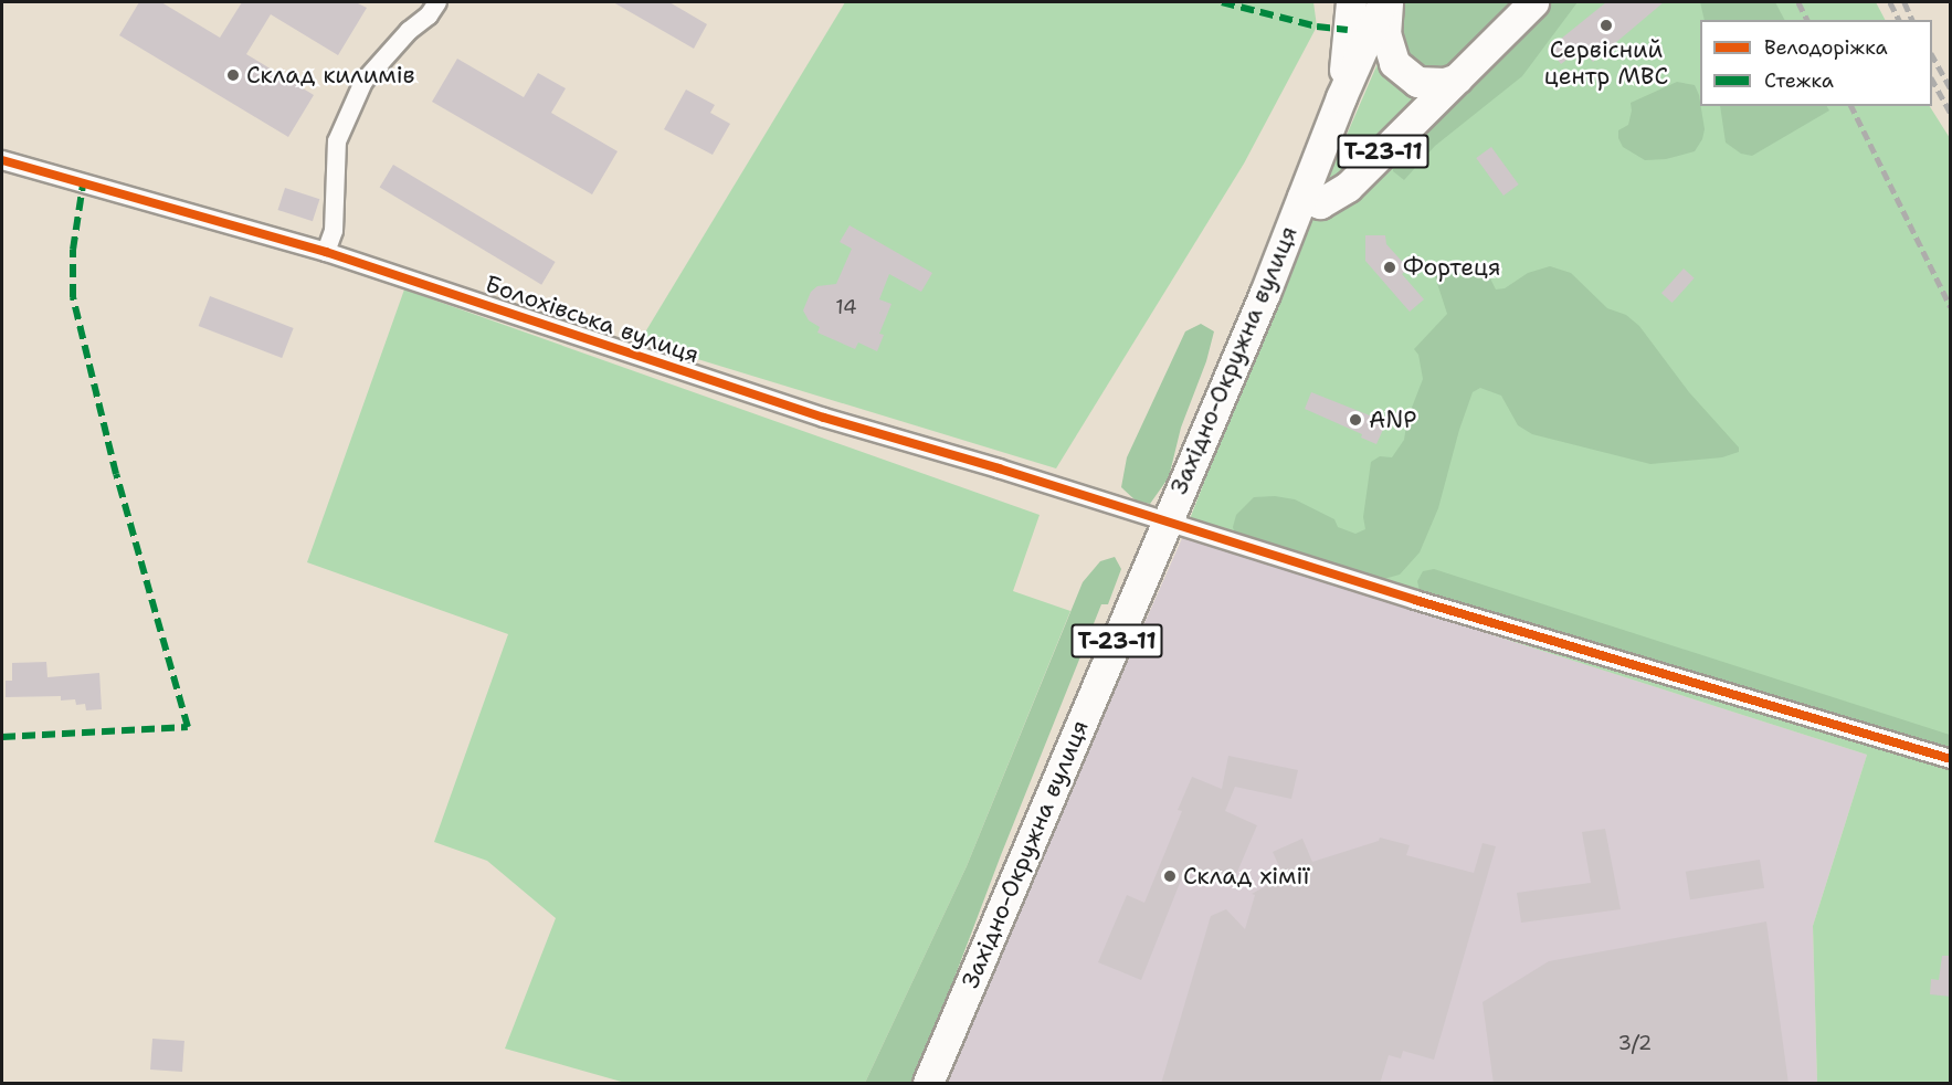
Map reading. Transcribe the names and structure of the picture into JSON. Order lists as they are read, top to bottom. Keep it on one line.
{"streets":{"main road":["Т-23-11","Західно-Окружна вулиця"],"street":["Болохівська вулиця"]},"crossings":[["Т-23-11","Західно-Окружна вулиця"],["Болохівська вулиця","Західно-Окружна вулиця"]],"places":["Сервісний центр МВС","Склад килимів","Фортеця","ANP","Склад хімії"],"house_numbers":["14","3/2"],"legend":["Велодоріжка","Стежка"]}
